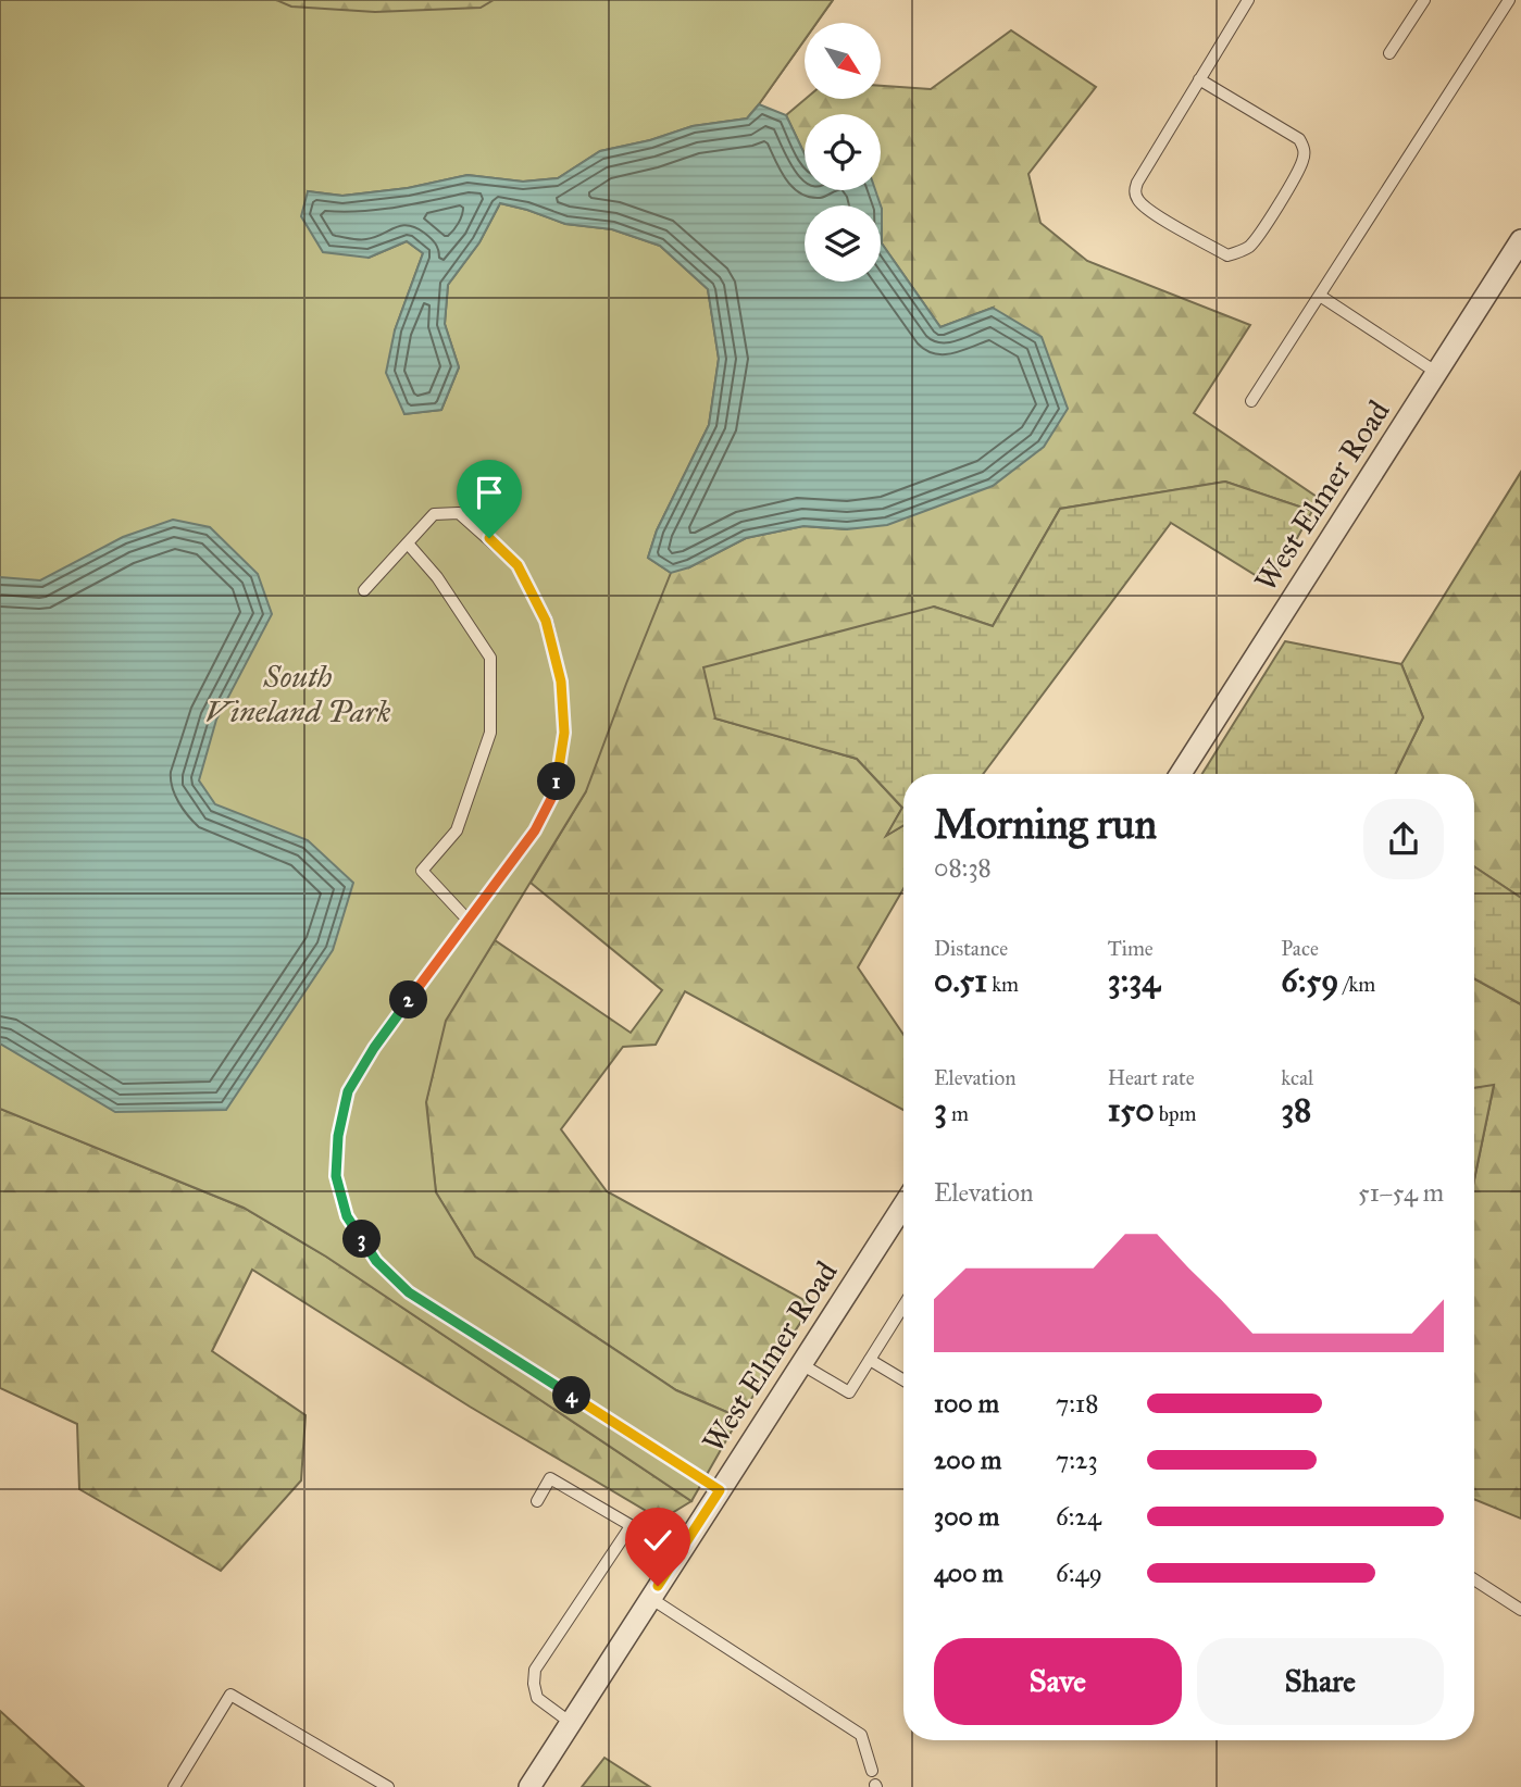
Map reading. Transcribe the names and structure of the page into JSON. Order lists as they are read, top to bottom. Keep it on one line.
{"streets":{"street":["West Elmer Road"]},"parks":["South Vineland Park"],"north":"bottom right","page":{"pins":["1","2","3","4"],"heading":["Morning run","08:38"],"stats":[["Distance","0.51 km"],["Time","3:34"],["Pace","6:59 /km"],["Elevation","3 m"],["Heart rate","150 bpm"],["kcal","38"]],"chart":["Elevation","51–54 m"],"list":[{"name":"100 m","note":"7:18"},{"name":"200 m","note":"7:23"},{"name":"300 m","note":"6:24"},{"name":"400 m","note":"6:49"}],"buttons":["Save","Share"]}}
